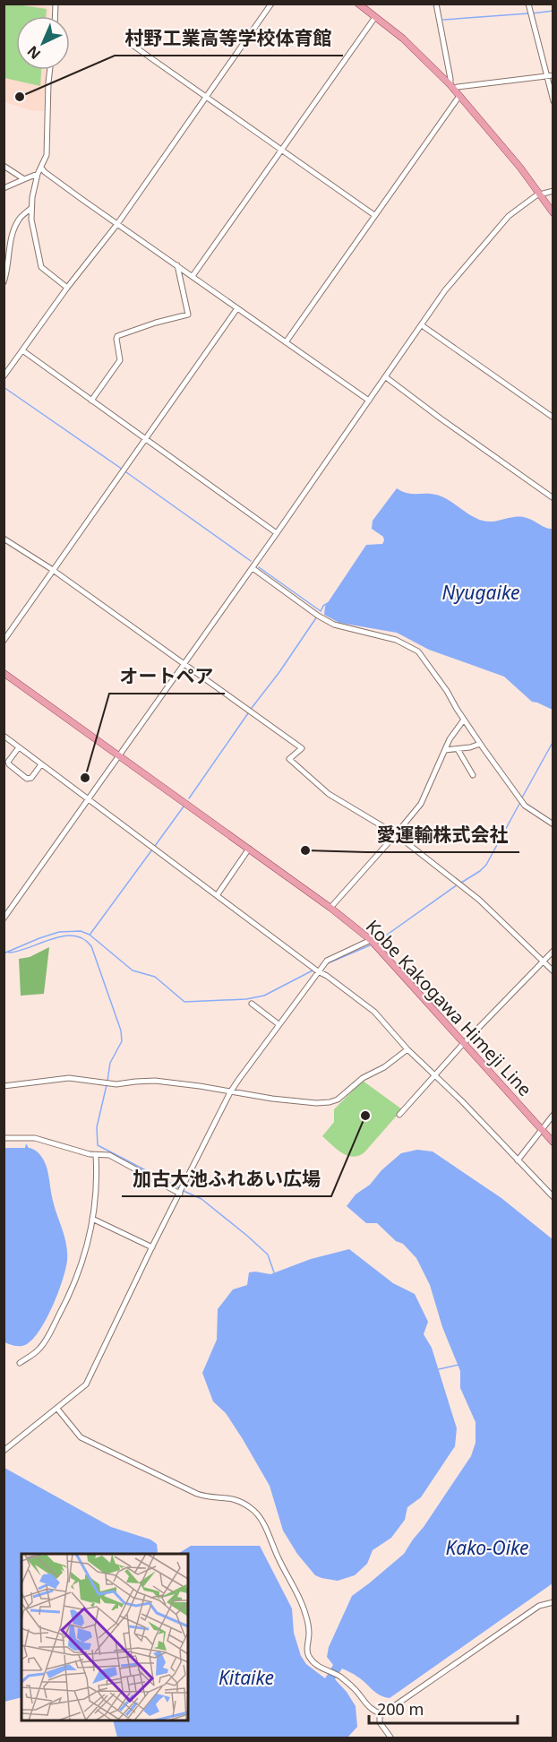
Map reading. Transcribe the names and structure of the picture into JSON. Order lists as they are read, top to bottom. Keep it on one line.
{"streets":{"main road":["Kobe Kakogawa Himeji Line"]},"water":["Nyugaike","Kako-Oike","Kitaike"],"places":["村野工業高等学校体育館","オートペア","愛運輸株式会社","加古大池ふれあい広場"],"scale_bar":"200 m","north":"bottom left"}
